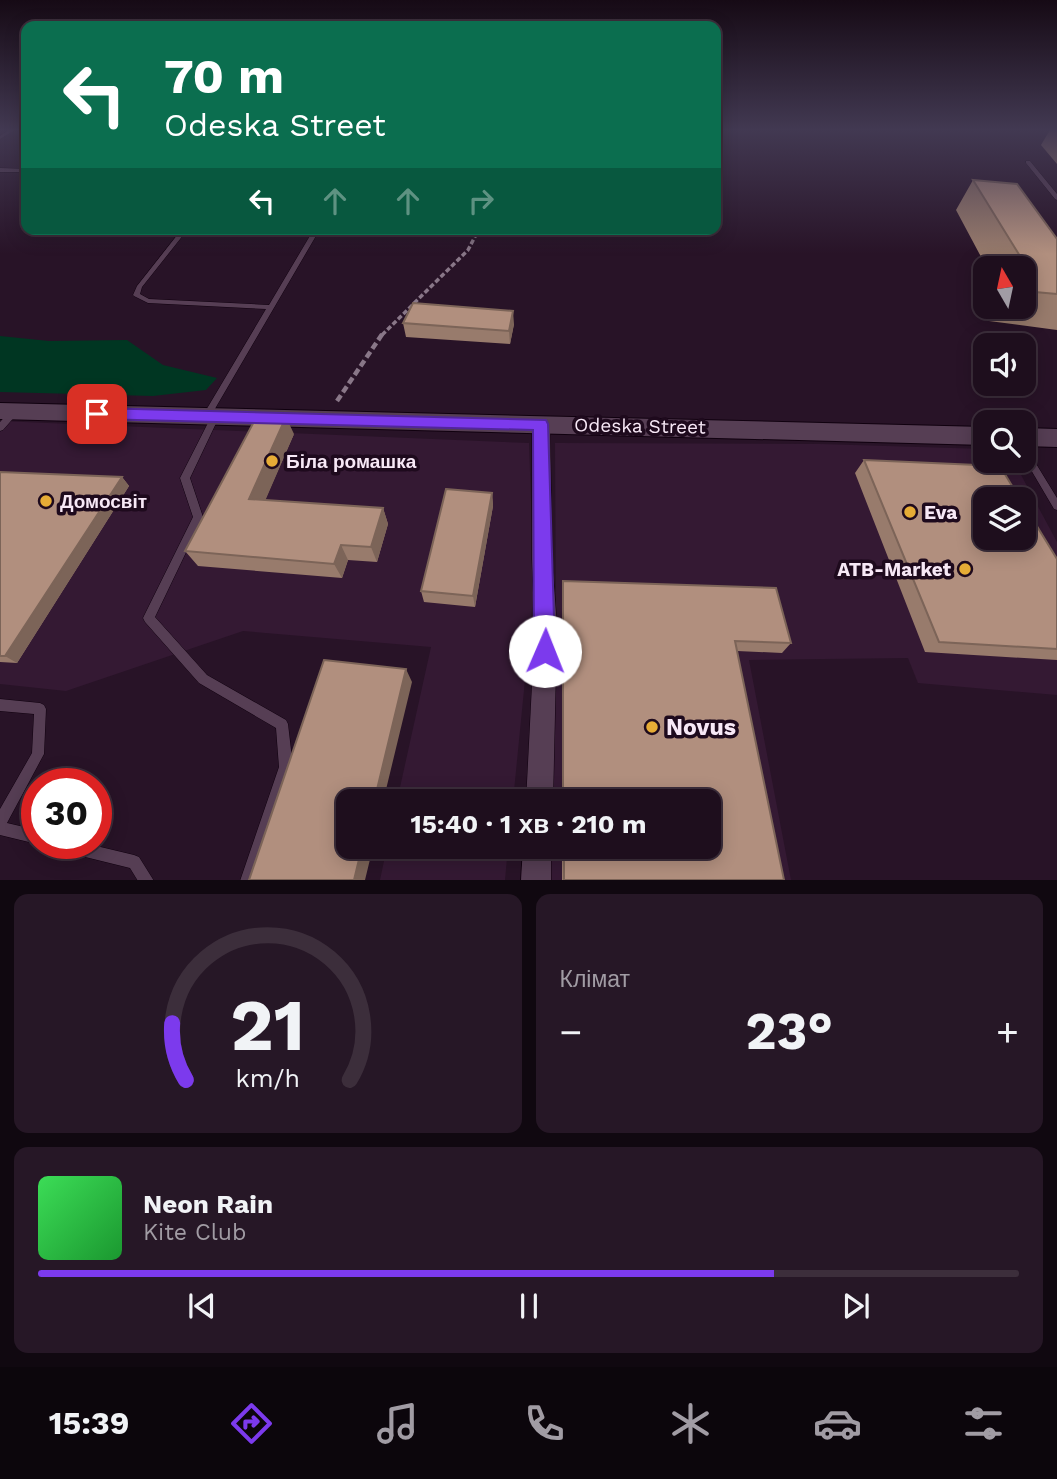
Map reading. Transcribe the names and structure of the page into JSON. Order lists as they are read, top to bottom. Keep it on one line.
{"streets":{"street":["Odeska Street"]},"places":["Біла ромашка","Домосвіт","Eva","ATB-Market","Novus"],"north":"top","page":{"turn":["70 m","Odeska Street"],"limit":"30","trip":"15:40 · 1 хв · 210 m","tile":"Клімат","heat":["−","23°","+"],"song":["Neon Rain","Kite Club"],"tabs":"15:39","gauge":["21","km/h"]}}
